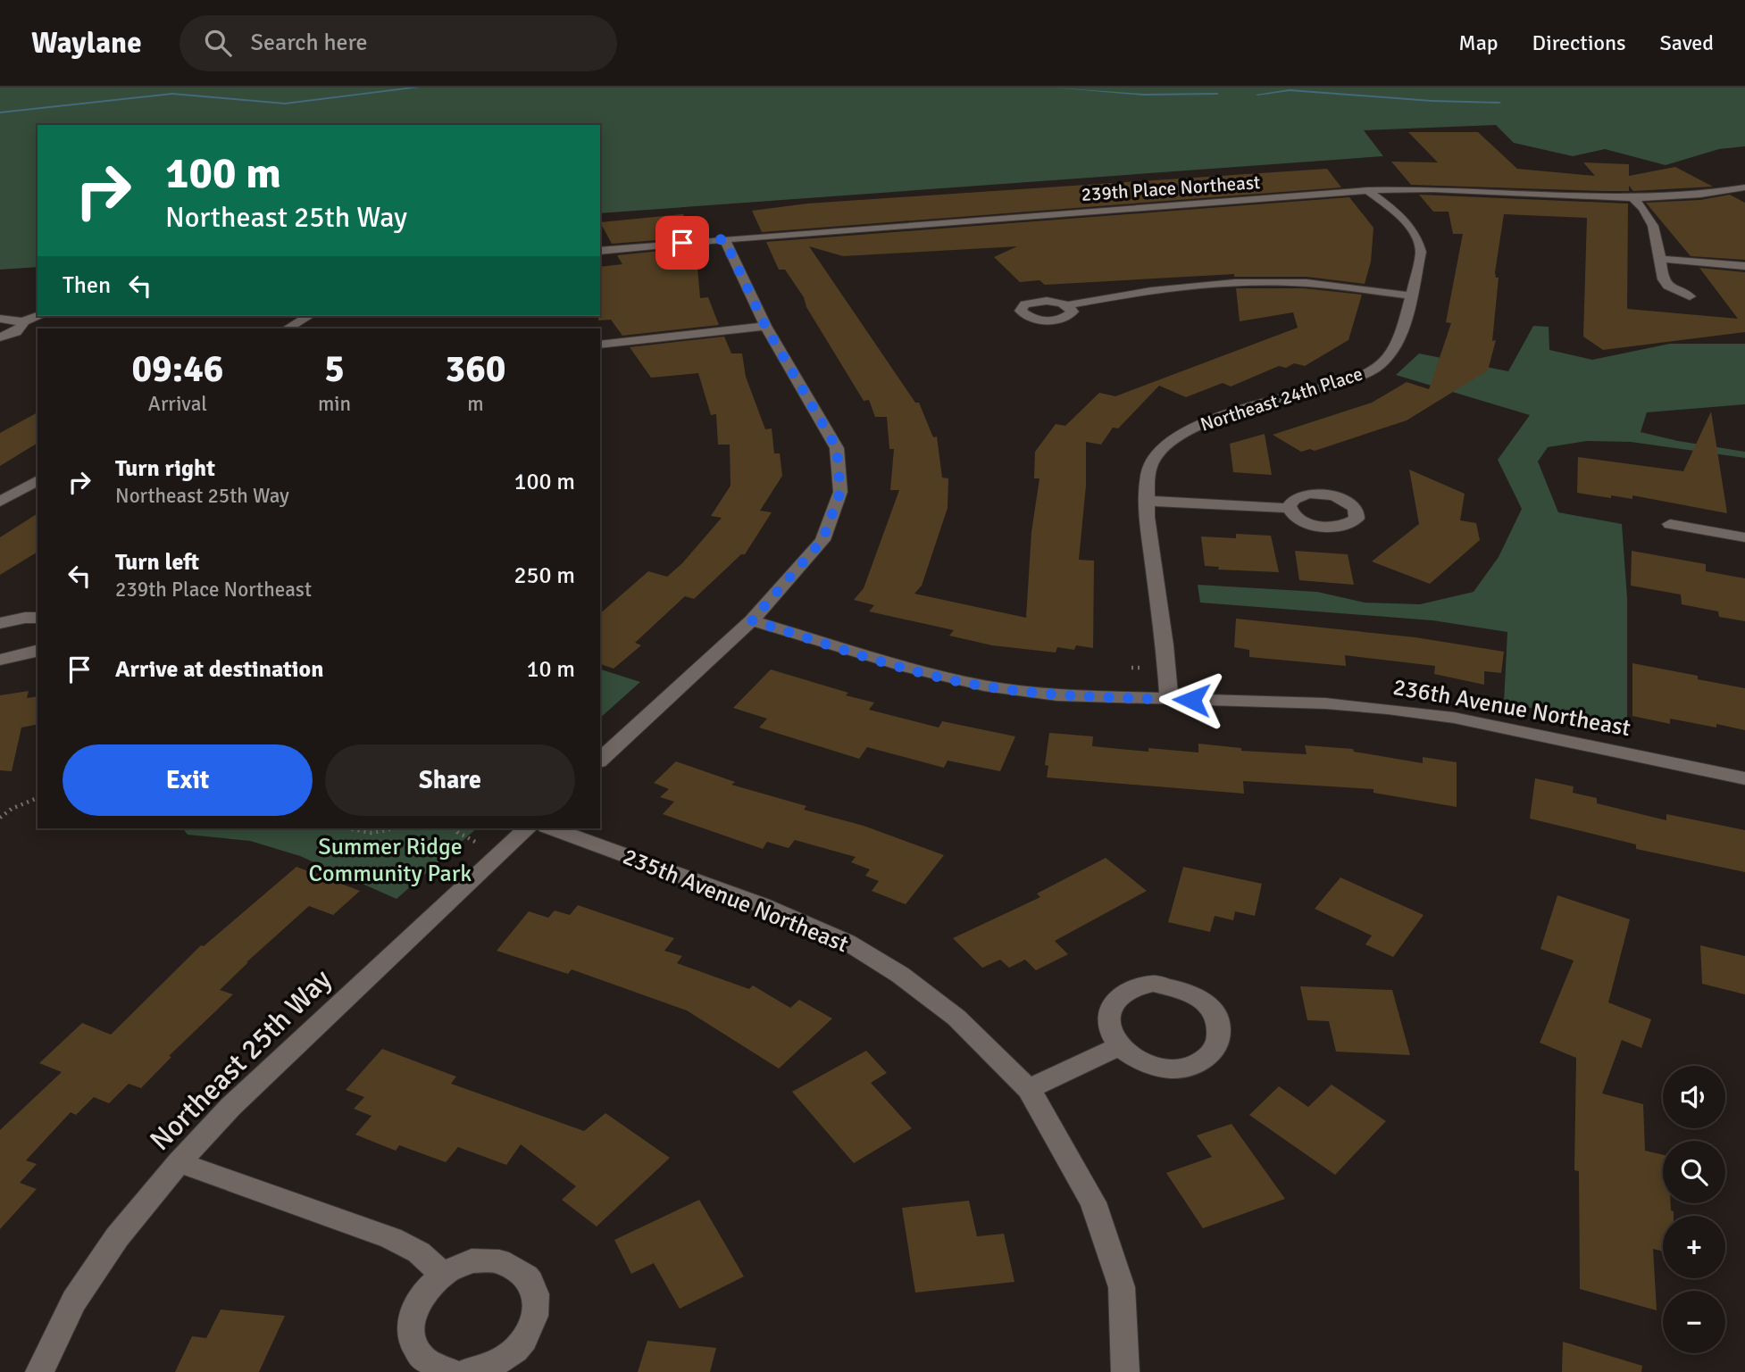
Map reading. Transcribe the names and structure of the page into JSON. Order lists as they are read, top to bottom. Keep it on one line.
{"streets":{"street":["239th Place Northeast","Northeast 24th Place","236th Avenue Northeast","235th Avenue Northeast","Northeast 25th Way"]},"crossings":[["239th Place Northeast","Northeast 24th Place"],["Northeast 24th Place","236th Avenue Northeast"]],"parks":["Summer Ridge Community Park"],"page":{"header":"Waylane","search":"Search here","nav":["Map","Directions","Saved"],"turn":["100 m","Northeast 25th Way"],"then":"Then","eta":["09:46","Arrival","5","min","360","m"],"list":[{"name":"Turn right","note":"Northeast 25th Way","value":"100 m"},{"name":"Turn left","note":"239th Place Northeast","value":"250 m"},{"name":"Arrive at destination","value":"10 m"}],"buttons":["Exit","Share"],"map_buttons":["+","−"]}}
